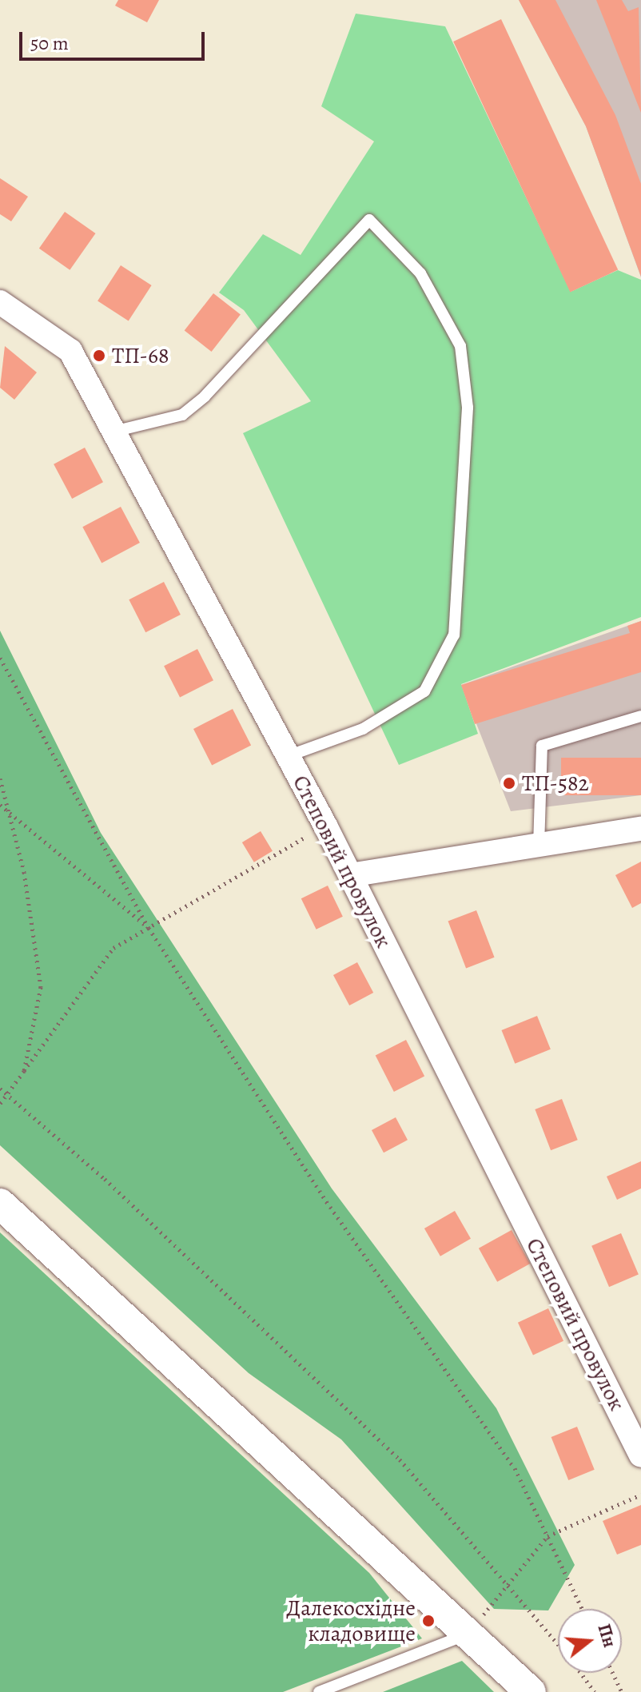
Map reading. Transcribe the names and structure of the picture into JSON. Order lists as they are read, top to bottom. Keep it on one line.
{"streets":{"street":["Степовий провулок"]},"places":["ТП-68","ТП-582","Далекосхідне кладовище"],"scale_bar":"50 m","north":"right"}
